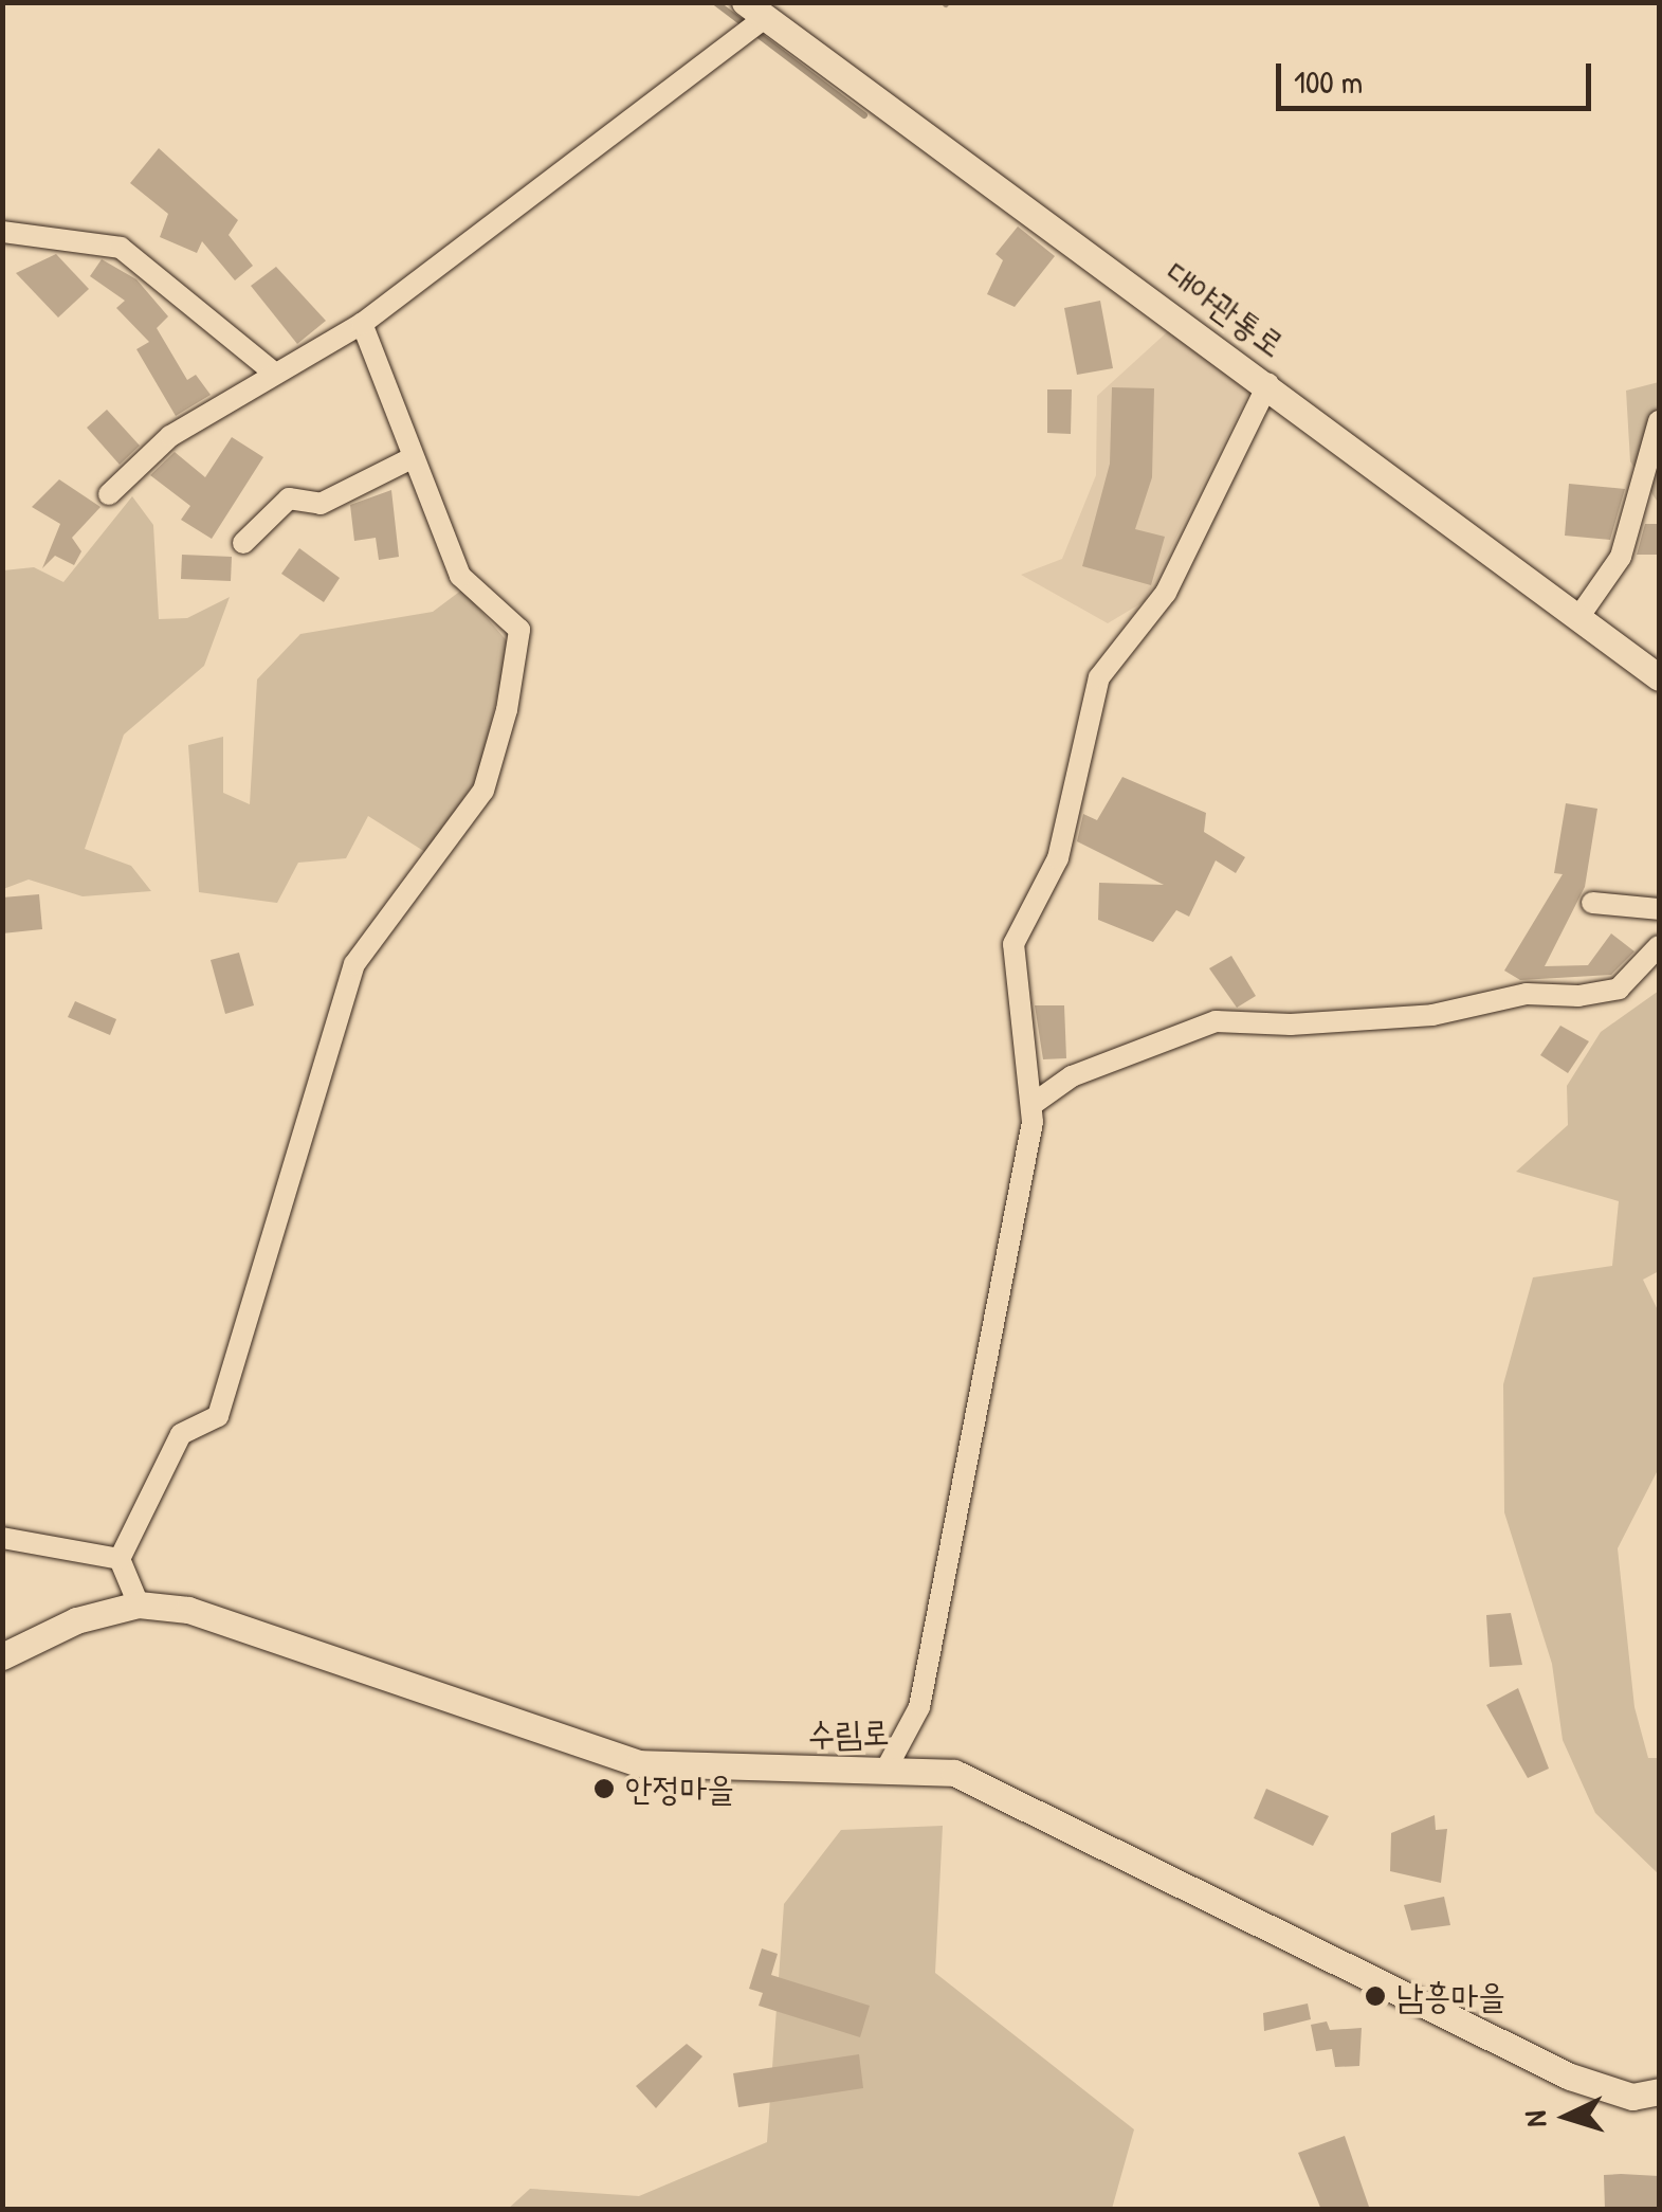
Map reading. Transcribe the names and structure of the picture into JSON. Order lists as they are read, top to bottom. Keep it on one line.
{"streets":{"main road":["대야관통로","수림로"]},"places":["안정마을","남흥마을"],"scale_bar":"100 m","north":"left"}
